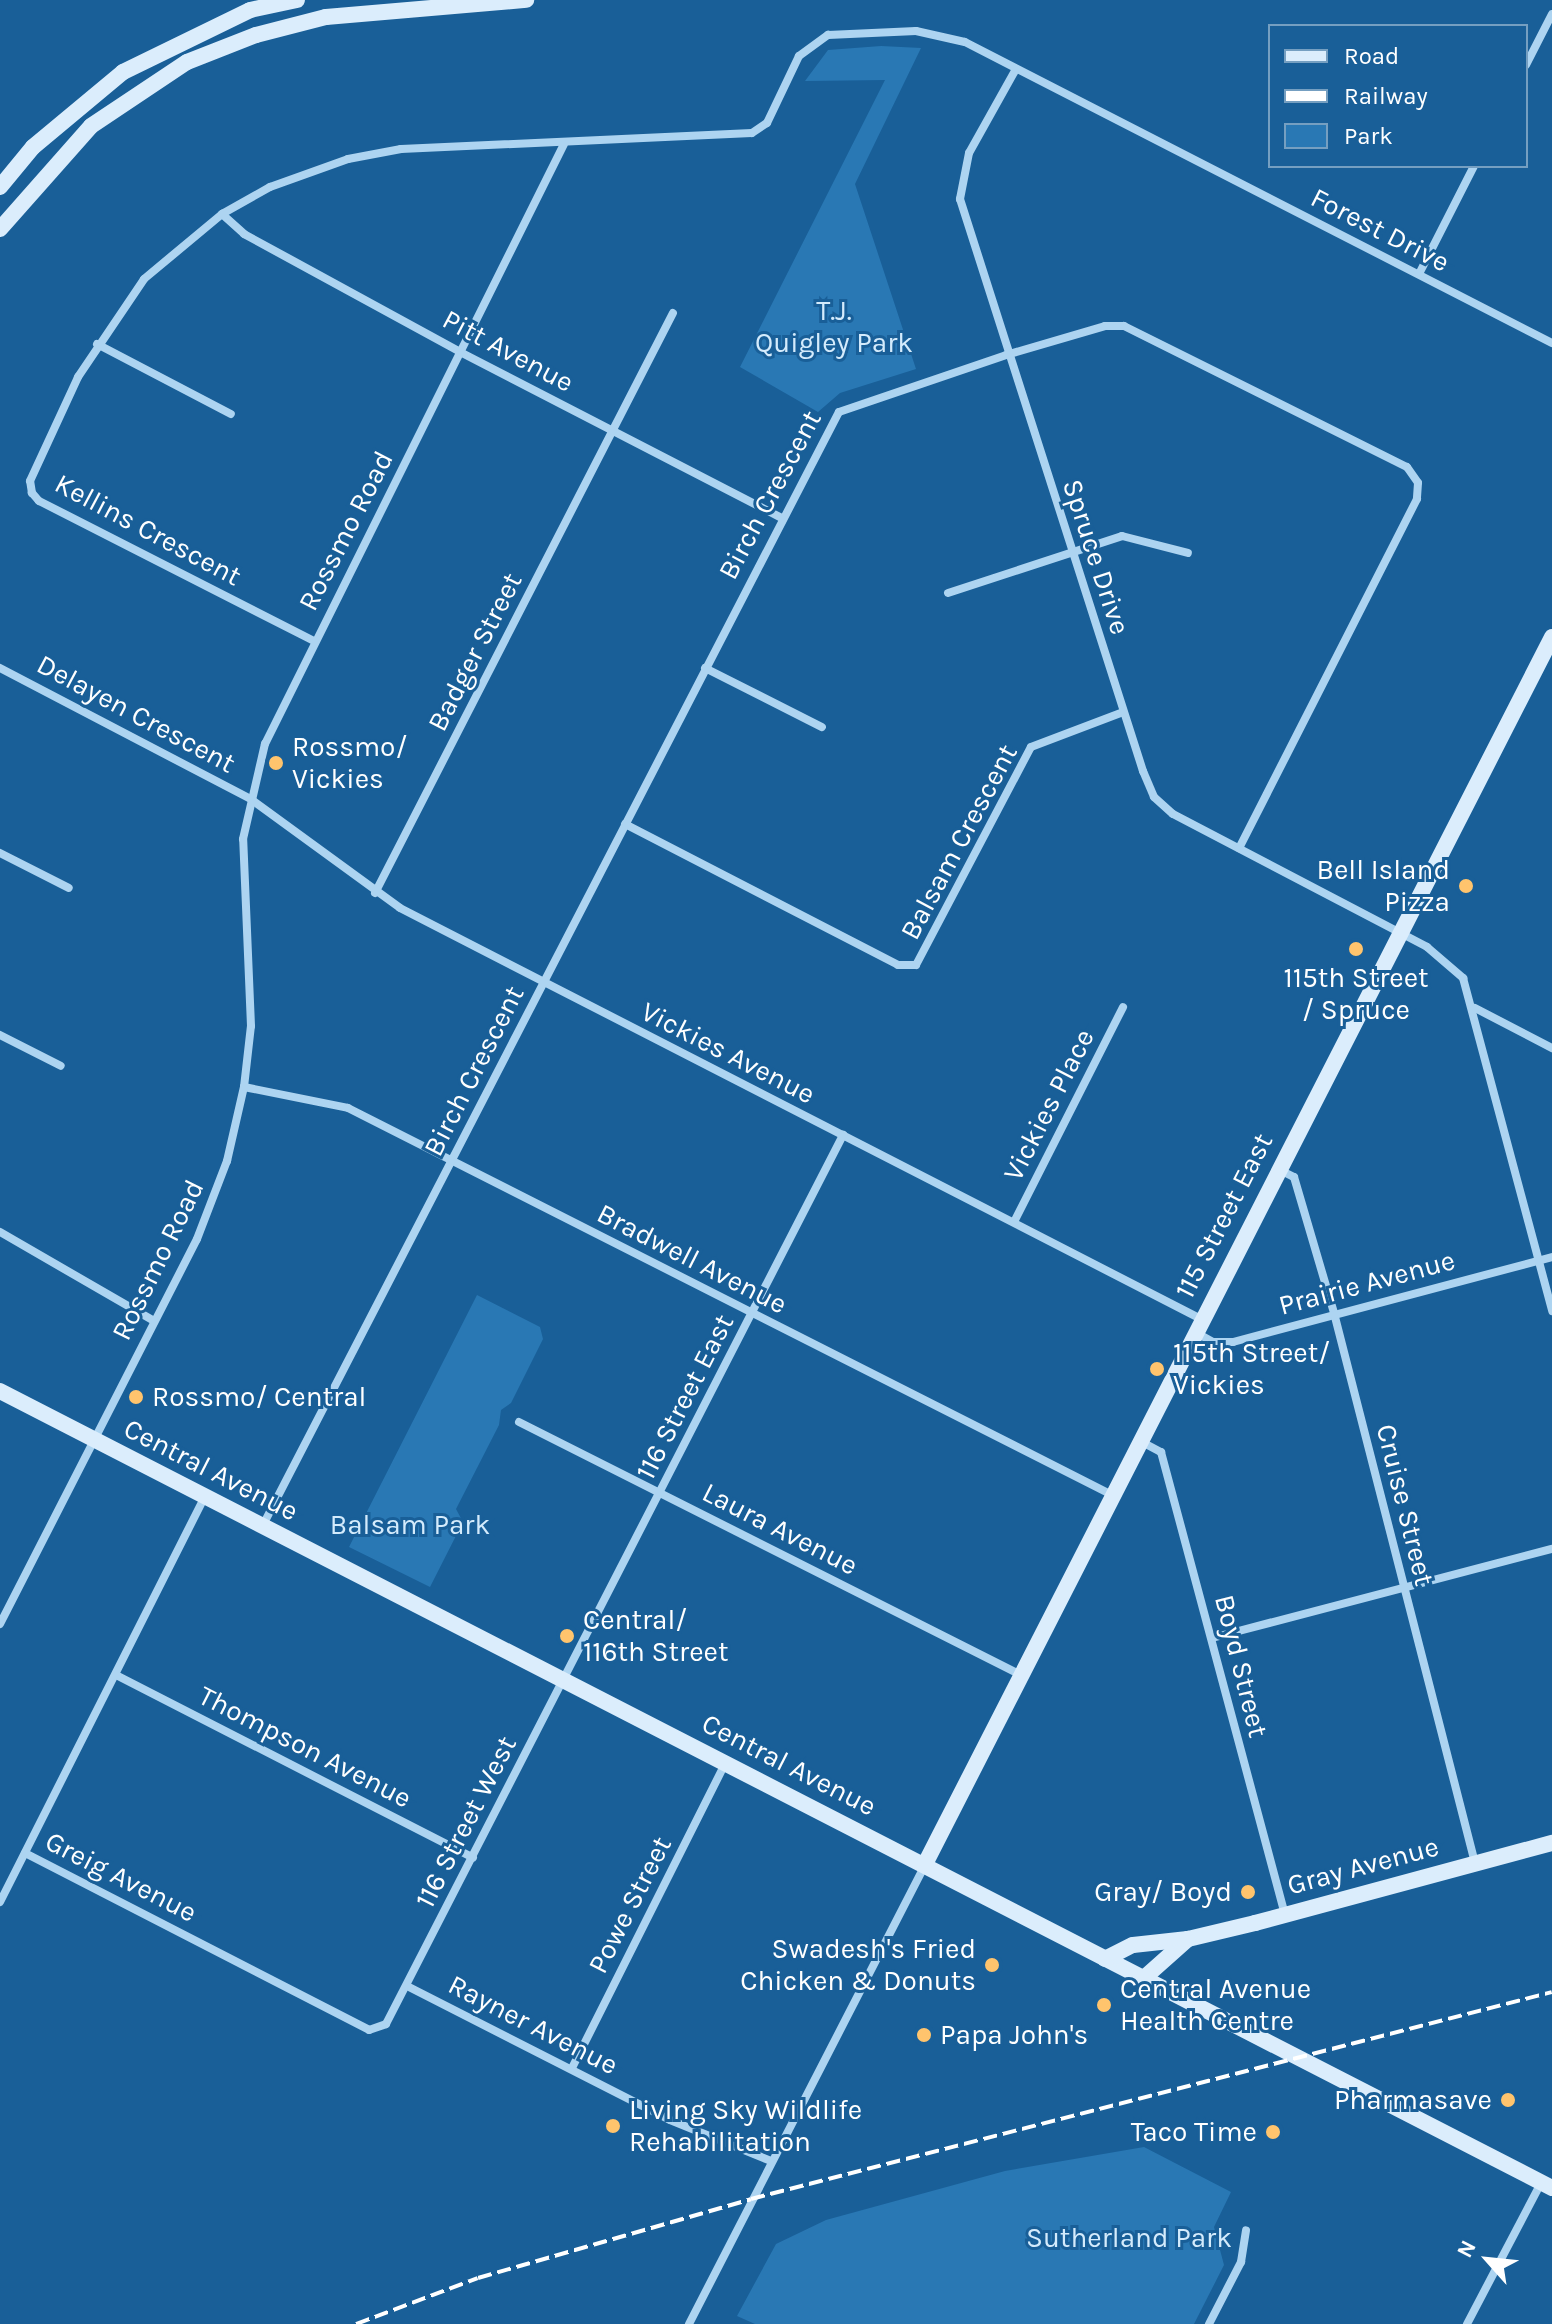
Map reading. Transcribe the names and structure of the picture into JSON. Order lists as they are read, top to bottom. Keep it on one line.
{"streets":{"main road":["115 Street East","Central Avenue","Gray Avenue"],"street":["Forest Drive","Pitt Avenue","Birch Crescent","Kellins Crescent","Rossmo Road","Spruce Drive","Badger Street","Delayen Crescent","Balsam Crescent","Vickies Avenue","Vickies Place","Bradwell Avenue","Prairie Avenue","116 Street East","Cruise Street","Laura Avenue","Boyd Street","Thompson Avenue","116 Street West","Greig Avenue","Powe Street","Rayner Avenue"]},"crossings":[["Forest Drive","Spruce Drive"],["Pitt Avenue","Birch Crescent"],["Pitt Avenue","Kellins Crescent"],["Pitt Avenue","Rossmo Road"],["Pitt Avenue","Badger Street"],["Birch Crescent","Spruce Drive"],["Birch Crescent","Balsam Crescent"],["Birch Crescent","Vickies Avenue"],["Birch Crescent","Bradwell Avenue"],["Birch Crescent","Central Avenue"],["Kellins Crescent","Rossmo Road"],["Rossmo Road","Delayen Crescent"],["Rossmo Road","Vickies Avenue"],["Rossmo Road","Bradwell Avenue"],["Rossmo Road","Central Avenue"],["Spruce Drive","Balsam Crescent"],["Spruce Drive","115 Street East"],["Spruce Drive","Prairie Avenue"],["Badger Street","Vickies Avenue"],["Delayen Crescent","Vickies Avenue"],["Vickies Avenue","Vickies Place"],["Vickies Avenue","115 Street East"],["Vickies Avenue","Prairie Avenue"],["Vickies Avenue","116 Street East"],["115 Street East","Bradwell Avenue"],["115 Street East","Prairie Avenue"],["115 Street East","Central Avenue"],["115 Street East","Cruise Street"],["115 Street East","Laura Avenue"],["115 Street East","Boyd Street"],["Bradwell Avenue","116 Street East"],["Prairie Avenue","Cruise Street"],["116 Street East","Central Avenue"],["116 Street East","Laura Avenue"],["116 Street East","116 Street West"],["Central Avenue","116 Street West"],["Central Avenue","Gray Avenue"],["Central Avenue","Greig Avenue"],["Central Avenue","Powe Street"],["Cruise Street","Gray Avenue"],["Boyd Street","Gray Avenue"],["Thompson Avenue","116 Street West"],["Thompson Avenue","Greig Avenue"],["116 Street West","Greig Avenue"],["116 Street West","Rayner Avenue"],["Greig Avenue","Rayner Avenue"],["Powe Street","Rayner Avenue"]],"parks":["T.J. Quigley Park","Balsam Park","Sutherland Park"],"places":["Rossmo/ Vickies","Bell Island Pizza","115th Street / Spruce","115th Street/ Vickies","Rossmo/ Central","Central/ 116th Street","Gray/ Boyd","Swadesh's Fried Chicken & Donuts","Central Avenue Health Centre","Papa John's","Pharmasave","Living Sky Wildlife Rehabilitation","Taco Time"],"legend":["Road","Railway","Park"],"north":"top left"}
